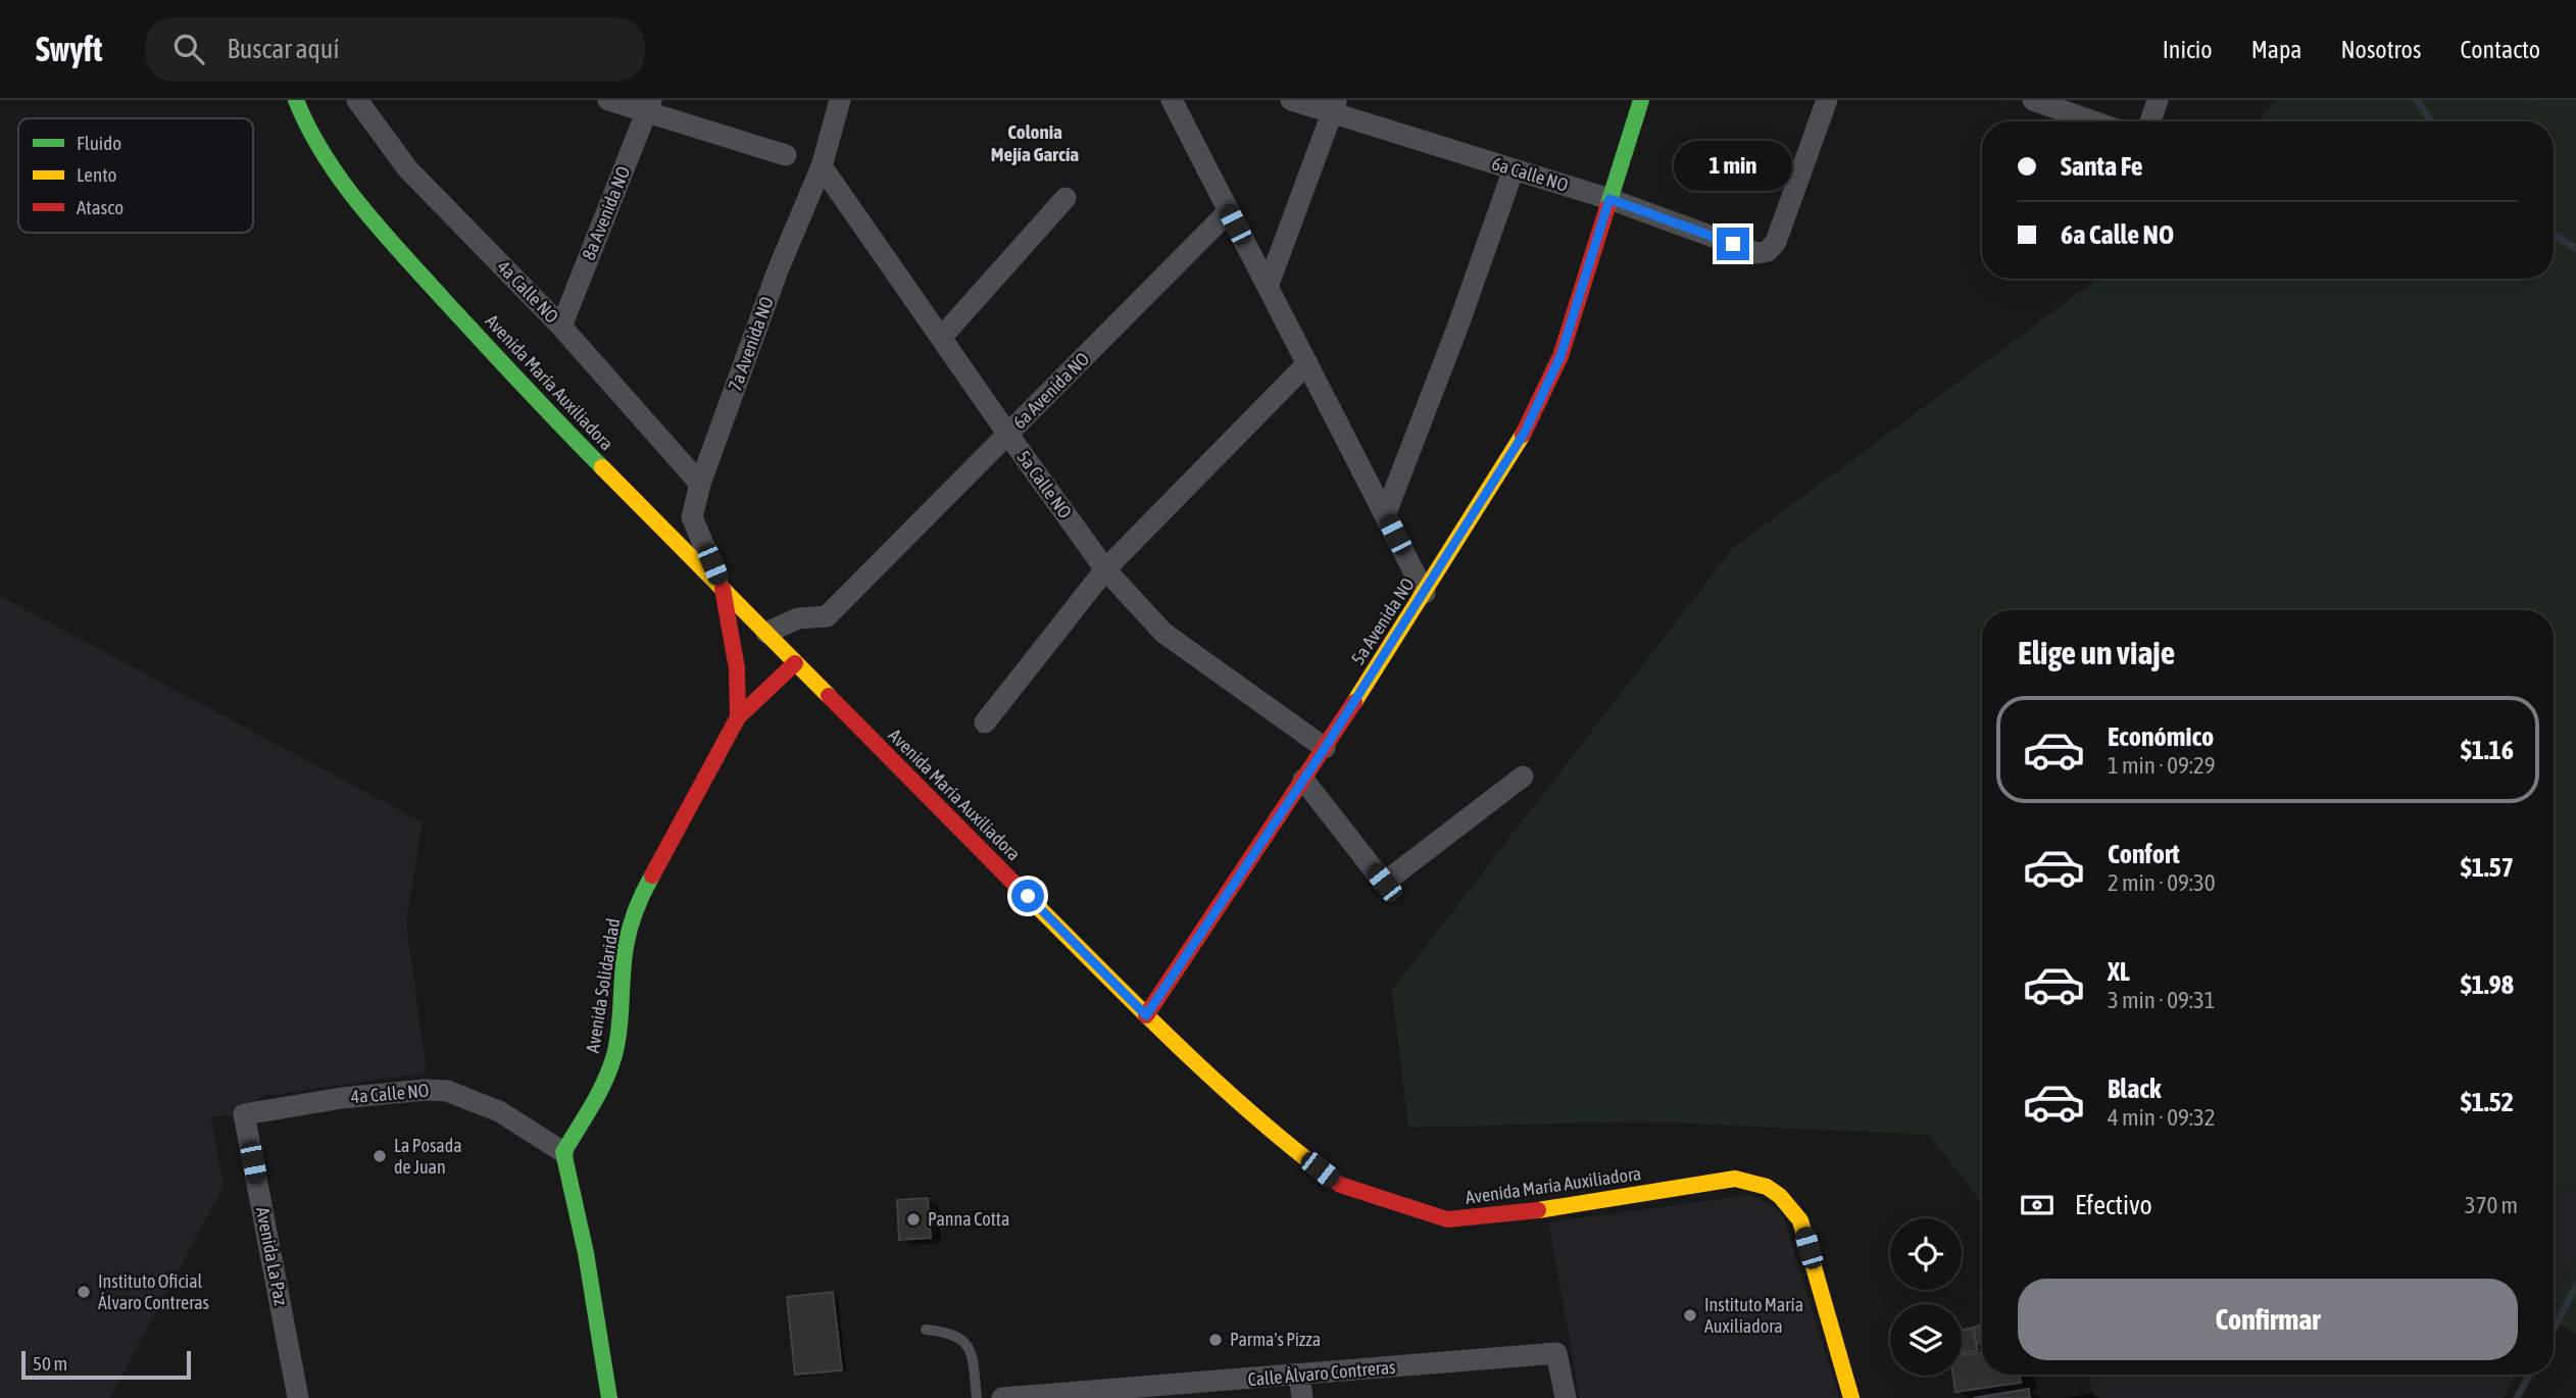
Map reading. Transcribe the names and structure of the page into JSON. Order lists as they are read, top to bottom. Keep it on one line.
{"streets":{"street":["6a Calle NO","8a Avenida NO","4a Calle NO","7a Avenida NO","Avenida María Auxiliadora","6a Avenida NO","5a Calle NO","5a Avenida NO","Avenida Solidaridad","Avenida La Paz","Calle Álvaro Contreras"]},"crossings":[["6a Calle NO","5a Avenida NO"],["8a Avenida NO","4a Calle NO"],["4a Calle NO","7a Avenida NO"],["4a Calle NO","Avenida Solidaridad"],["4a Calle NO","Avenida La Paz"],["7a Avenida NO","Avenida María Auxiliadora"],["7a Avenida NO","5a Calle NO"],["7a Avenida NO","Avenida Solidaridad"],["Avenida María Auxiliadora","6a Avenida NO"],["Avenida María Auxiliadora","5a Avenida NO"],["Avenida María Auxiliadora","Avenida Solidaridad"],["6a Avenida NO","5a Calle NO"],["5a Calle NO","5a Avenida NO"]],"districts":["Colonia Mejía García"],"places":["La Posada de Juan","Panna Cotta","Instituto Oficial Álvaro Contreras","Instituto María Auxiliadora","Parma's Pizza"],"legend":["Fluido","Lento","Atasco"],"scale_bar":"50 m","page":{"header":"Swyft","search":"Buscar aquí","nav":["Inicio","Mapa","Nosotros","Contacto"],"banner":["Santa Fe","6a Calle NO"],"bubble":"1 min","heading":"Elige un viaje","list":[{"name":"Económico","note":"1 min · 09:29","value":"$1.16"},{"name":"Confort","note":"2 min · 09:30","value":"$1.57"},{"name":"XL","note":"3 min · 09:31","value":"$1.98"},{"name":"Black","note":"4 min · 09:32","value":"$1.52"}],"pay":["Efectivo","370 m"],"buttons":"Confirmar","scale":"50 m"}}
